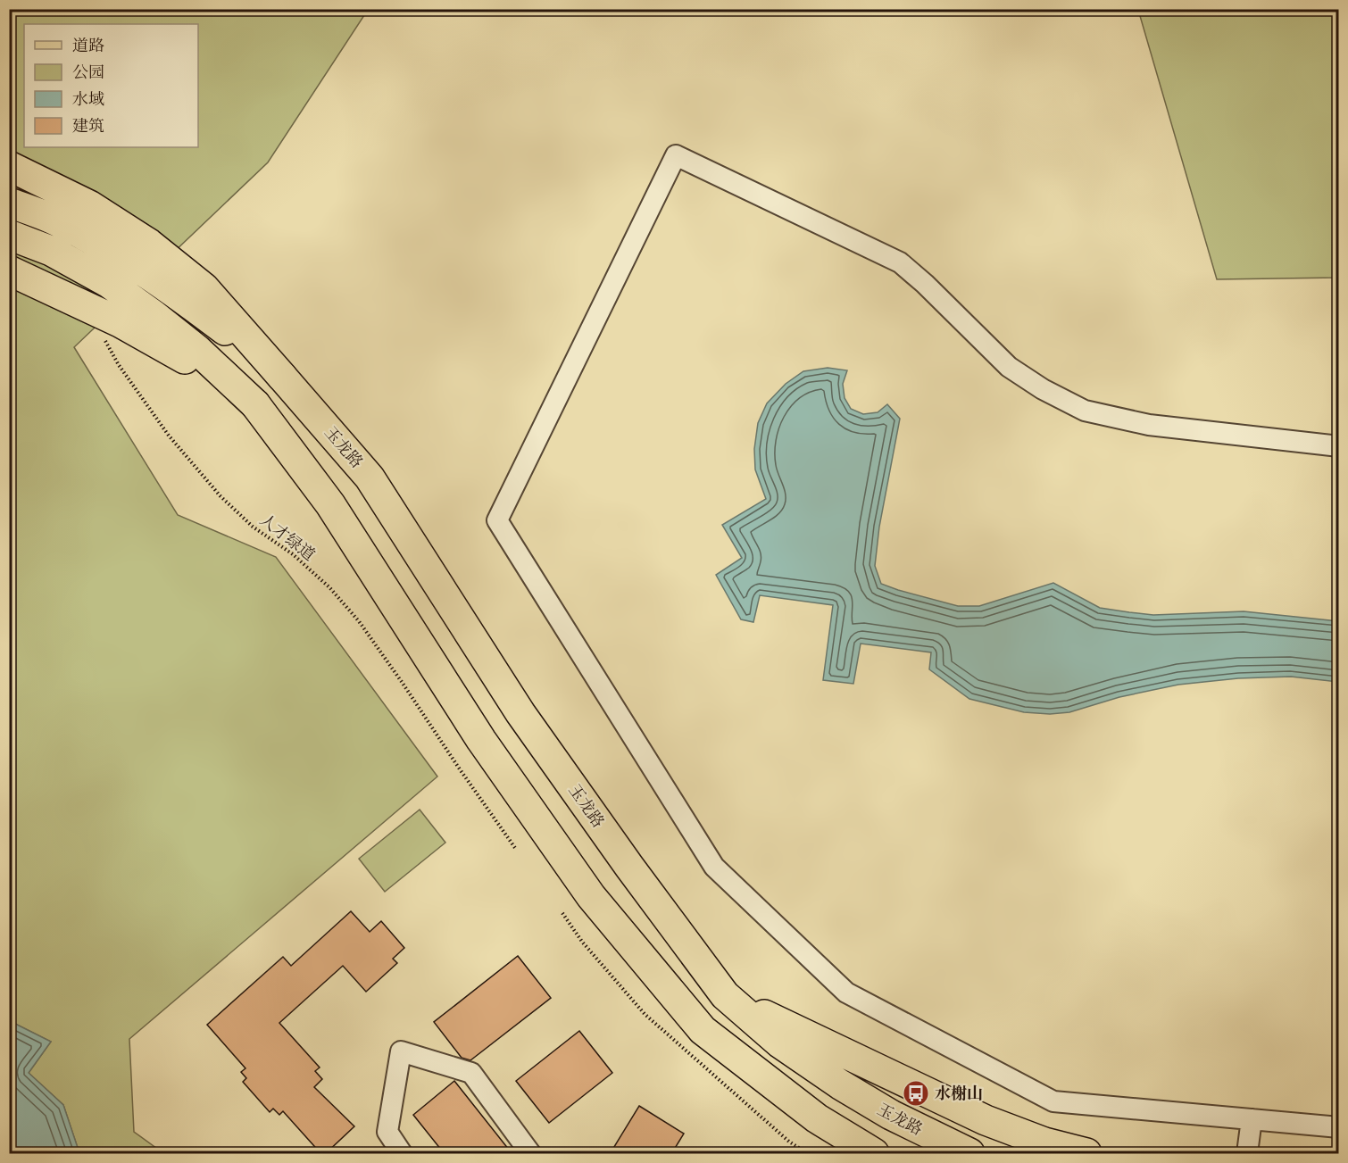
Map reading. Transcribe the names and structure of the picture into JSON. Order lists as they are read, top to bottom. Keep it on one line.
{"streets":{"main road":["玉龙路"],"path":["人才绿道"]},"places":{"bus stop":["水榭山"]},"legend":["道路","公园","水域","建筑"]}
